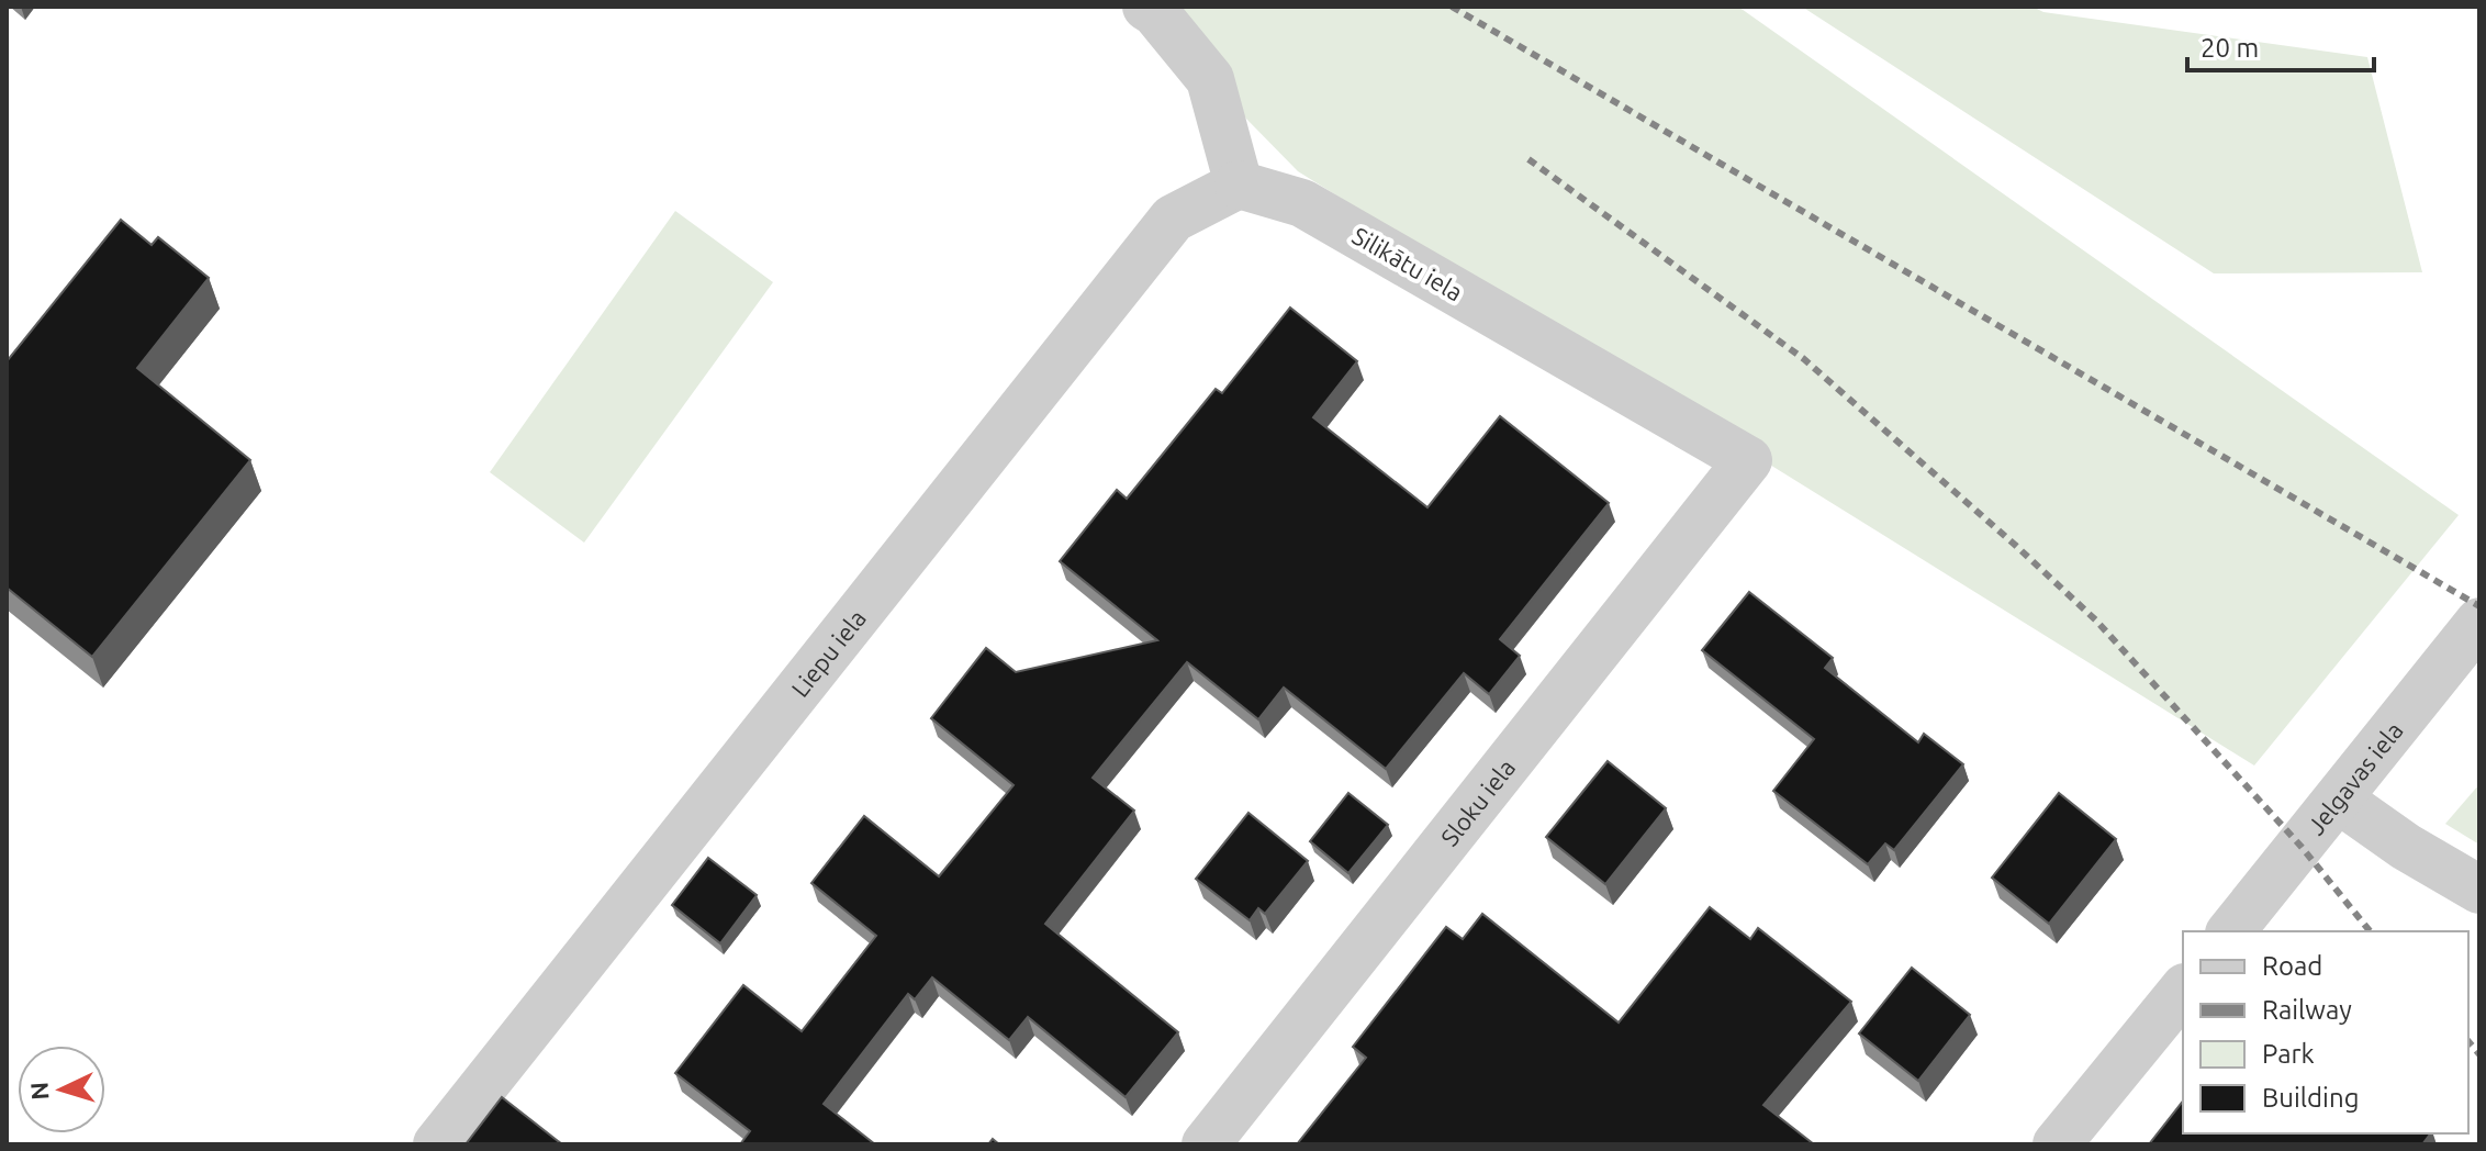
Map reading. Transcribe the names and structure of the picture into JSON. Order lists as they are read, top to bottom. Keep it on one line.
{"streets":{"street":["Silikātu iela","Liepu iela","Jelgavas iela","Sloku iela"]},"crossings":[["Silikātu iela","Liepu iela"],["Silikātu iela","Sloku iela"]],"legend":["Road","Railway","Park","Building"],"scale_bar":"20 m","north":"left"}
